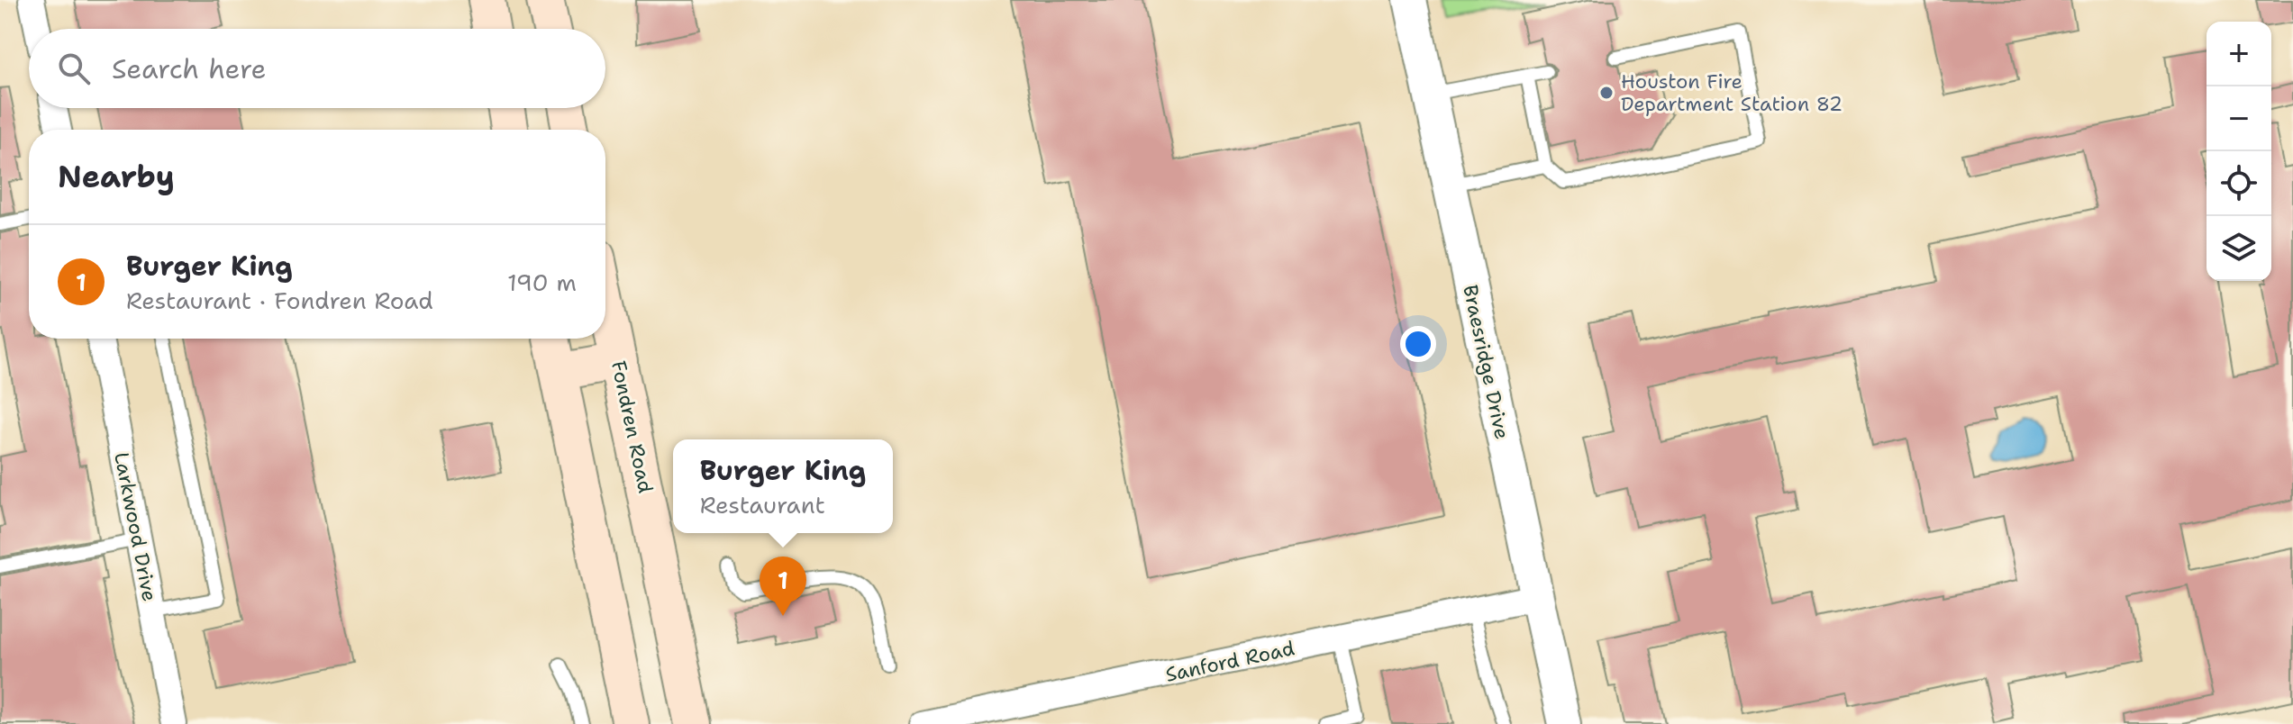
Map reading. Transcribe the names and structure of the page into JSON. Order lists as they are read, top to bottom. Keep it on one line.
{"streets":{"main road":["Fondren Road"],"street":["Braesridge Drive","Larkwood Drive","Sanford Road"]},"crossings":[["Braesridge Drive","Sanford Road"]],"places":["Houston Fire Department Station 82"],"page":{"map_buttons":["+","−"],"search":"Search here","heading":"Nearby","list":[{"mark":"1","name":"Burger King","note":"Restaurant · Fondren Road","value":"190 m"}],"popup":["Burger King","Restaurant"],"pins":"1"}}
